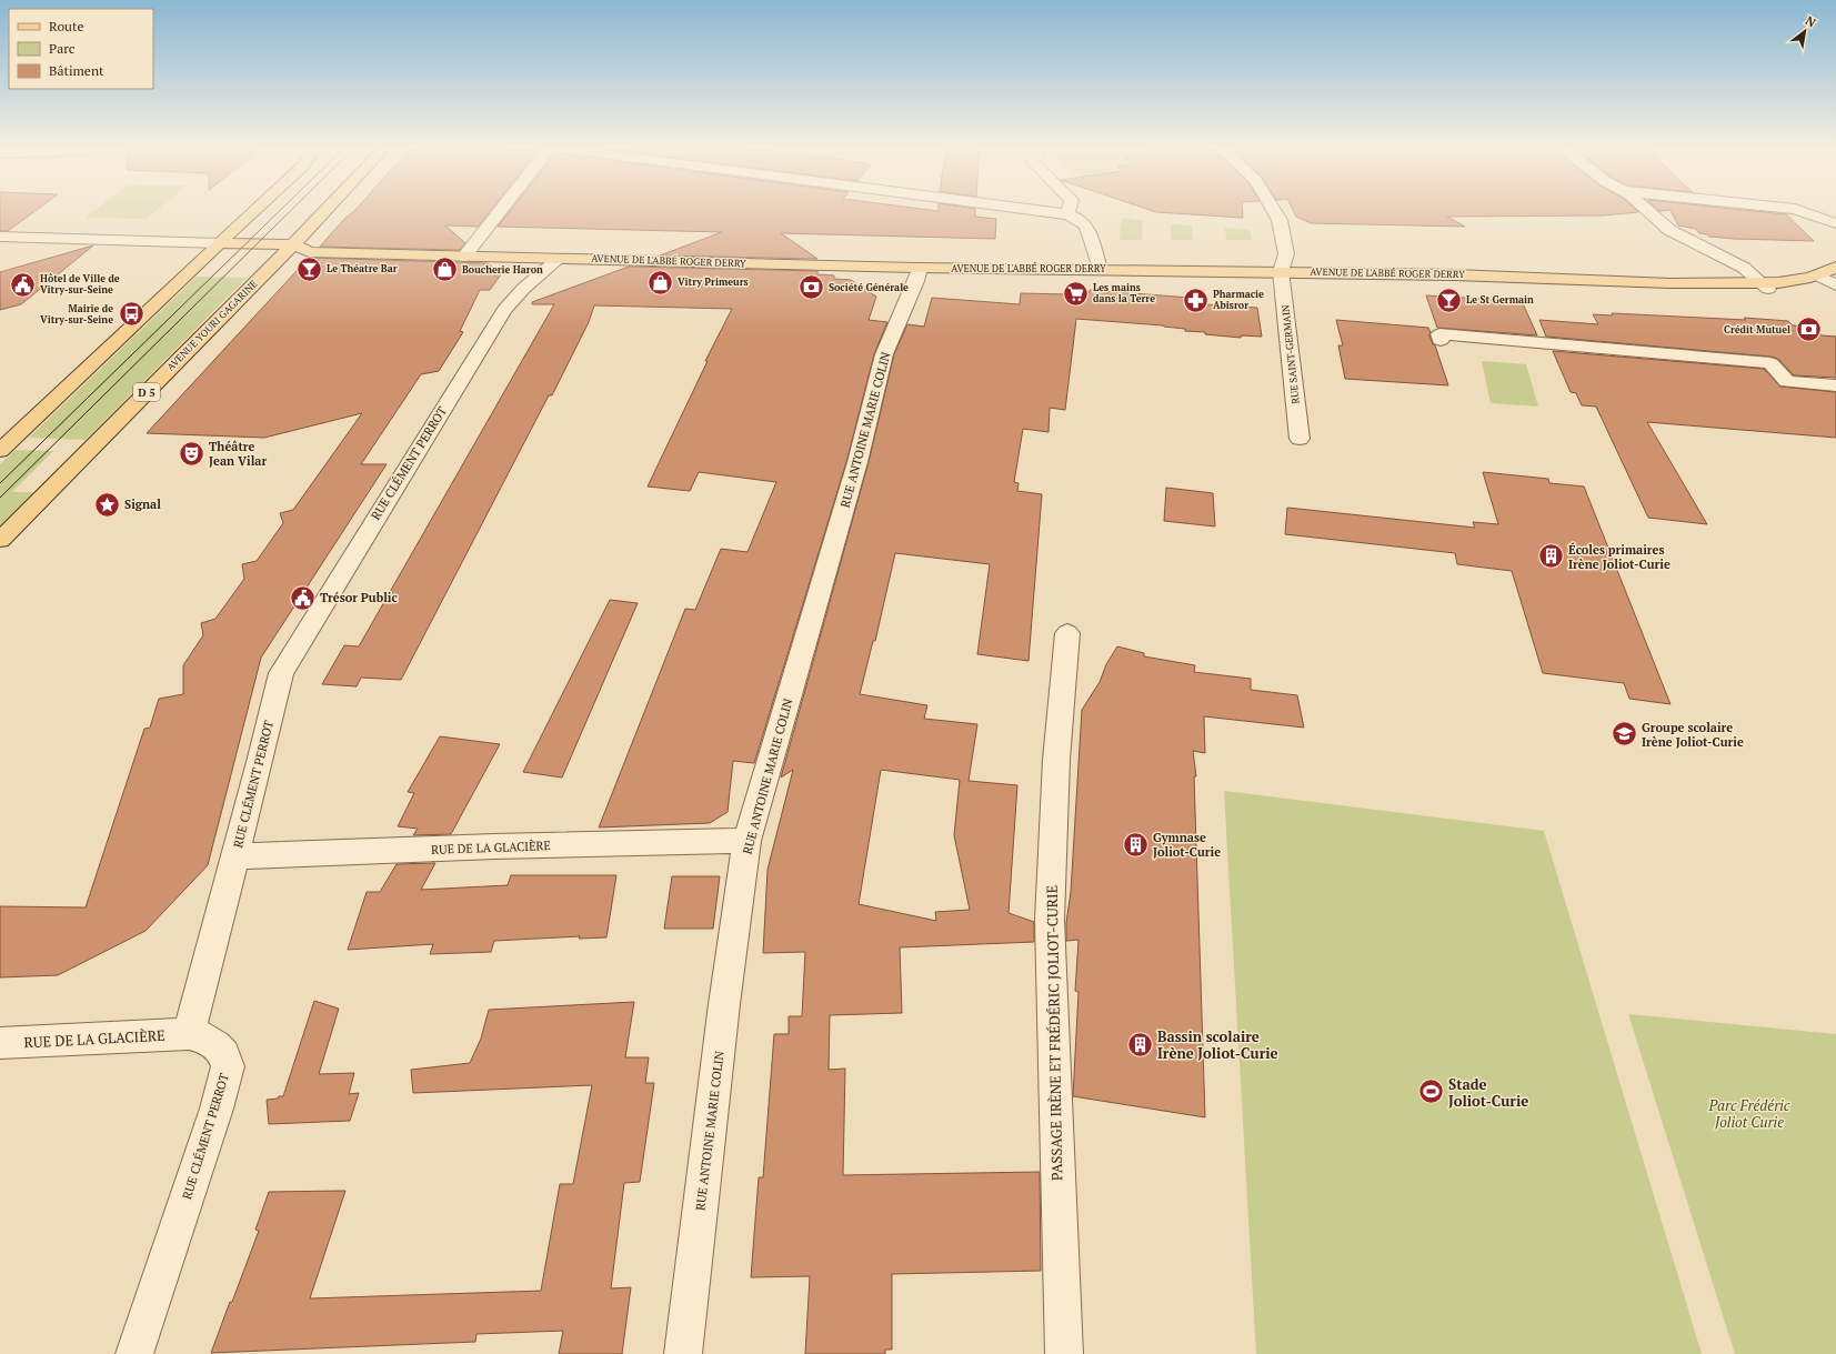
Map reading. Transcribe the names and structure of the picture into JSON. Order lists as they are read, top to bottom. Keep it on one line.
{"streets":{"main road":["AVENUE DE L'ABBÉ ROGER DERRY","AVENUE YOURI GAGARINE","D 5"],"street":["RUE SAINT-GERMAIN","RUE ANTOINE MARIE COLIN","RUE CLÉMENT PERROT","RUE DE LA GLACIÈRE","PASSAGE IRÈNE ET FRÉDÉRIC JOLIOT-CURIE"]},"crossings":[["AVENUE DE L'ABBÉ ROGER DERRY","AVENUE YOURI GAGARINE"],["AVENUE DE L'ABBÉ ROGER DERRY","RUE SAINT-GERMAIN"],["AVENUE DE L'ABBÉ ROGER DERRY","D 5"],["AVENUE DE L'ABBÉ ROGER DERRY","RUE ANTOINE MARIE COLIN"],["AVENUE DE L'ABBÉ ROGER DERRY","RUE CLÉMENT PERROT"],["AVENUE YOURI GAGARINE","D 5"],["RUE ANTOINE MARIE COLIN","RUE DE LA GLACIÈRE"],["RUE CLÉMENT PERROT","RUE DE LA GLACIÈRE"]],"parks":["Parc Frédéric Joliot Curie"],"places":{"bar":["Le Théatre Bar","Le St Germain"],"shop":["Boucherie Haron","Vitry Primeurs"],"public building":["Hôtel de Ville de Vitry-sur-Seine","Trésor Public"],"bank":["Société Générale","Crédit Mutuel"],"supermarket":["Les mains dans la Terre"],"pharmacy":["Pharmacie Abisror"],"bus stop":["Mairie de Vitry-sur-Seine"],"theatre":["Théâtre Jean Vilar"],"place":["Signal"],"building":["Écoles primaires Irène Joliot-Curie","Gymnase Joliot-Curie","Bassin scolaire Irène Joliot-Curie"],"school or university":["Groupe scolaire Irène Joliot-Curie"],"sports":["Stade Joliot-Curie"]},"legend":["Route","Parc","Bâtiment"],"north":"top right"}
